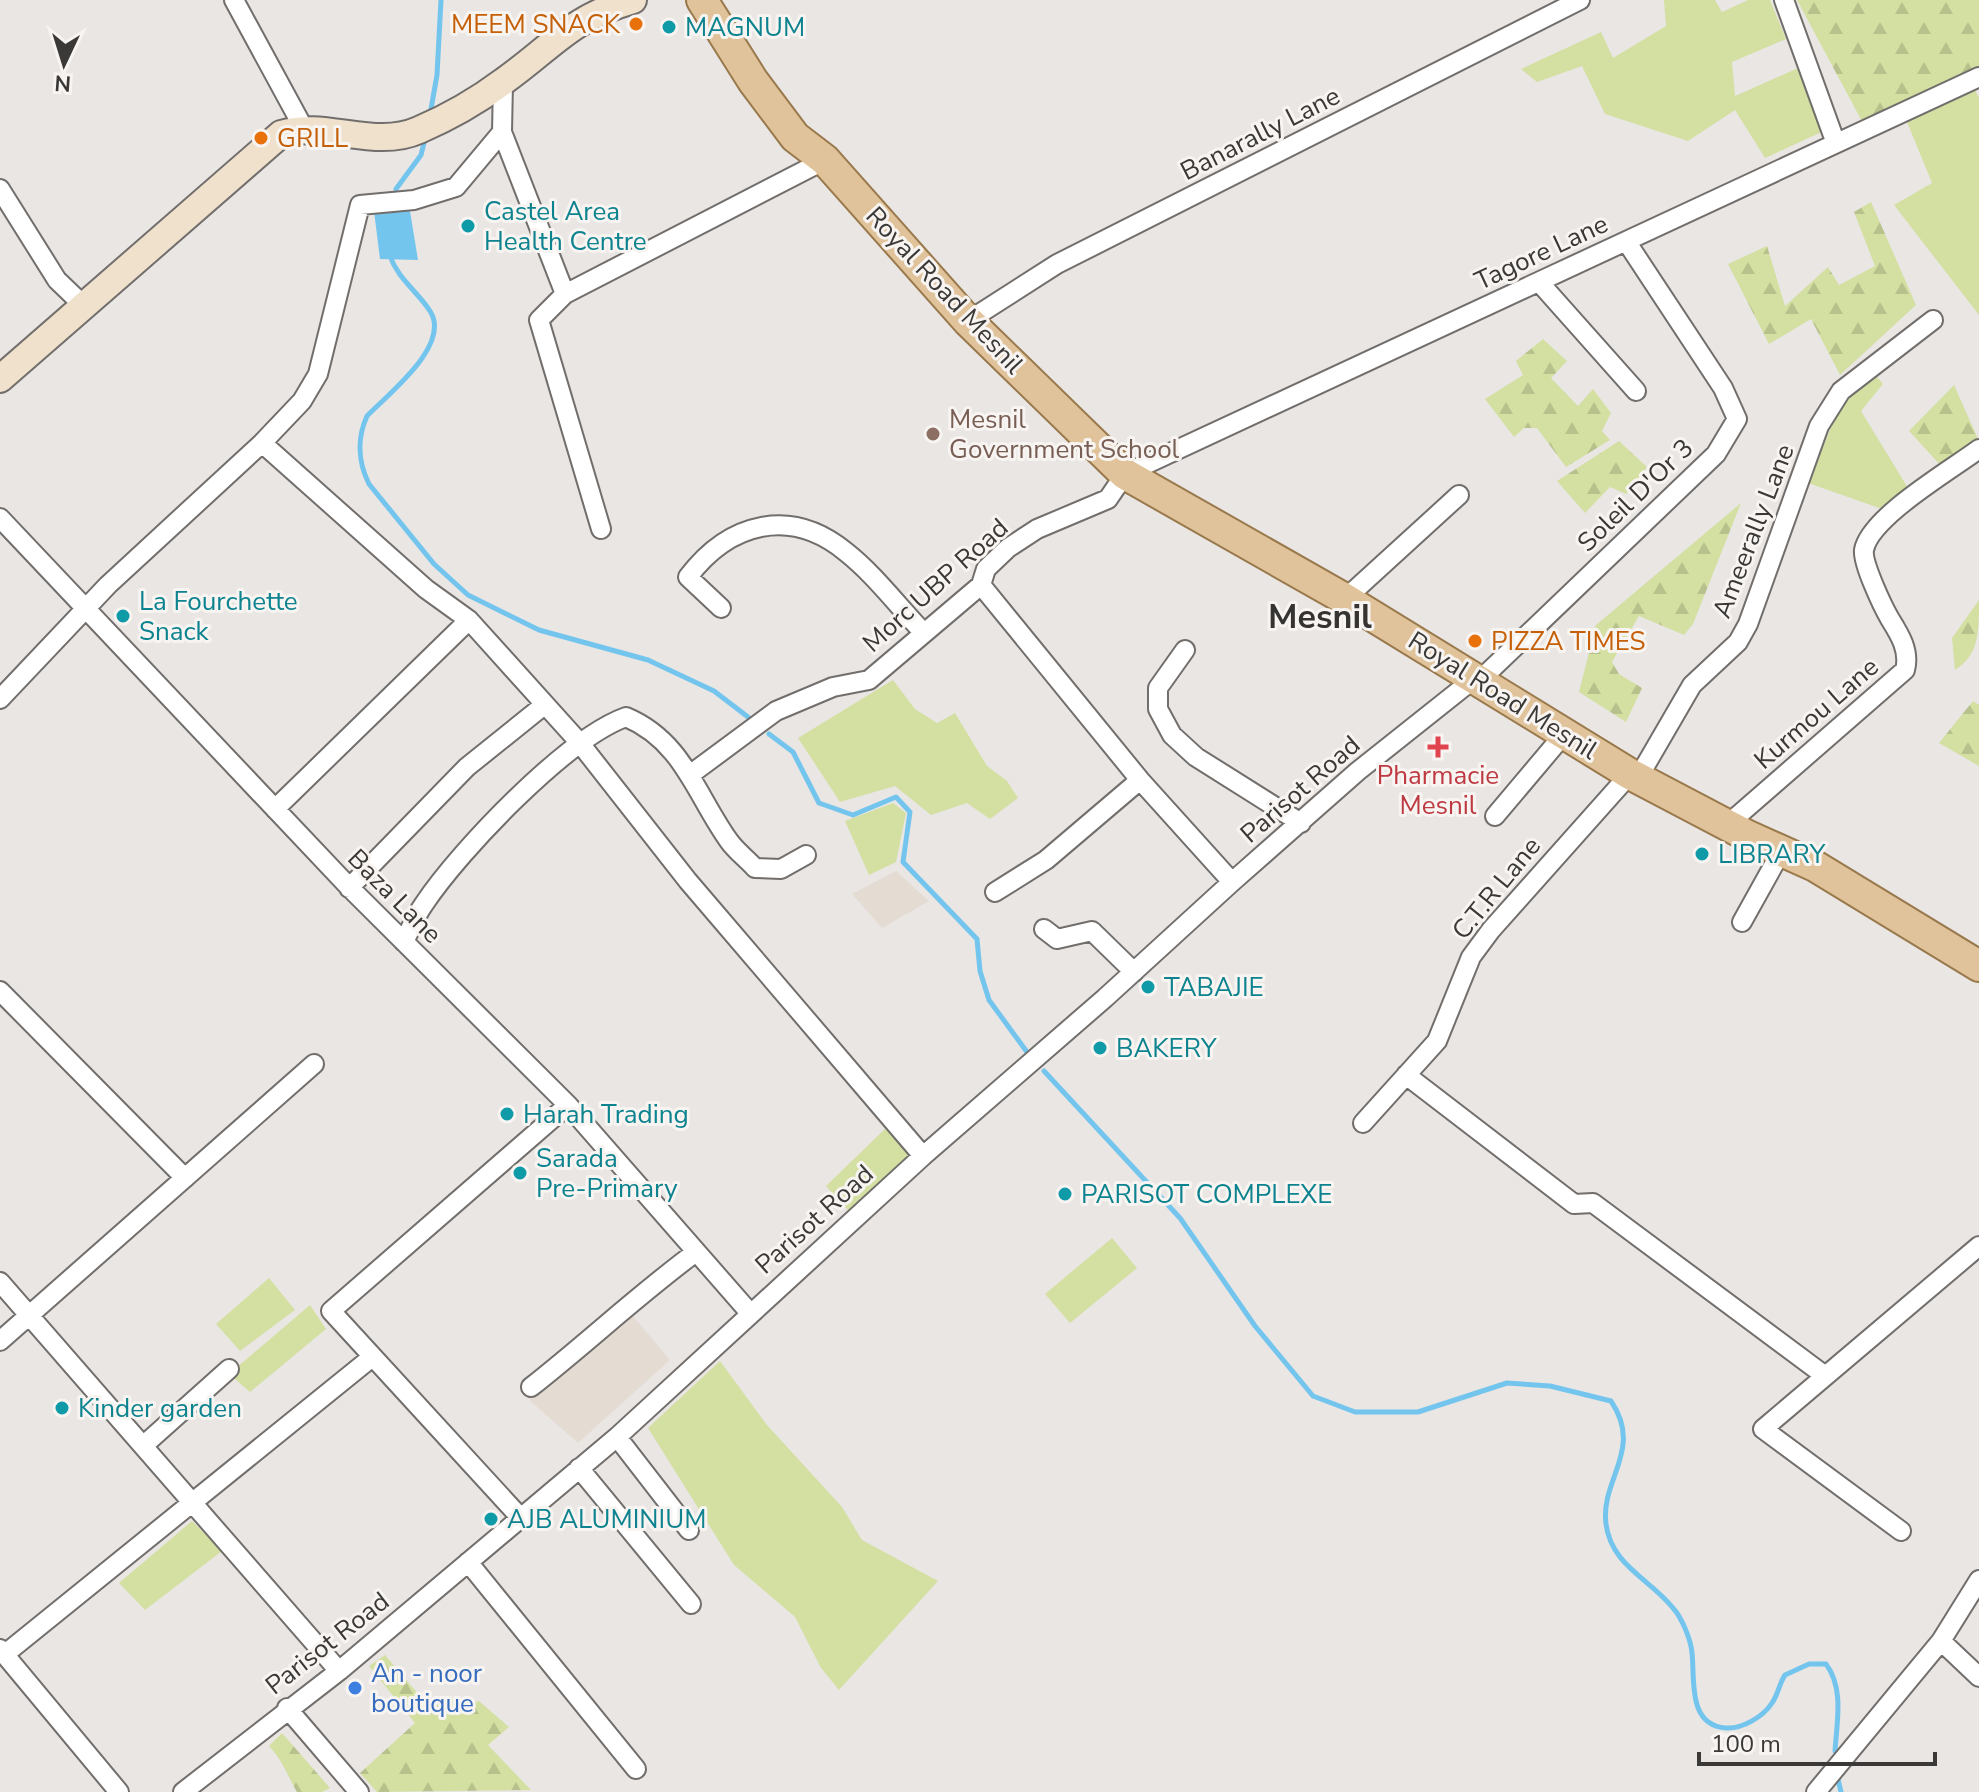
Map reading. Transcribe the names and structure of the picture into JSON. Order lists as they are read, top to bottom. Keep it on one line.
{"streets":{"main road":["Royal Road Mesnil"],"street":["Banarally Lane","Tagore Lane","Soleil D'Or 3","Ameerally Lane","Morc UBP Road","Kurmou Lane","Parisot Road","C.T.R Lane","Baza Lane"]},"crossings":[["Banarally Lane","Royal Road Mesnil"],["Tagore Lane","Royal Road Mesnil"],["Tagore Lane","Soleil D'Or 3"],["Tagore Lane","Morc UBP Road"],["Royal Road Mesnil","Soleil D'Or 3"],["Royal Road Mesnil","Ameerally Lane"],["Royal Road Mesnil","Morc UBP Road"],["Royal Road Mesnil","Kurmou Lane"],["Royal Road Mesnil","Parisot Road"],["Royal Road Mesnil","C.T.R Lane"],["Soleil D'Or 3","Parisot Road"],["Ameerally Lane","C.T.R Lane"],["Parisot Road","Baza Lane"]],"districts":["Mesnil"],"places":{"other":["MEEM SNACK","MAGNUM","GRILL","Castel Area Health Centre","Mesnil Government School","La Fourchette Snack","PIZZA TIMES","LIBRARY","TABAJIE","BAKERY","Harah Trading","Sarada Pre-Primary","PARISOT COMPLEXE","Kinder garden","AJB ALUMINIUM","An - noor boutique"],"health":["Pharmacie Mesnil"]},"scale_bar":"100 m","north":"bottom"}
